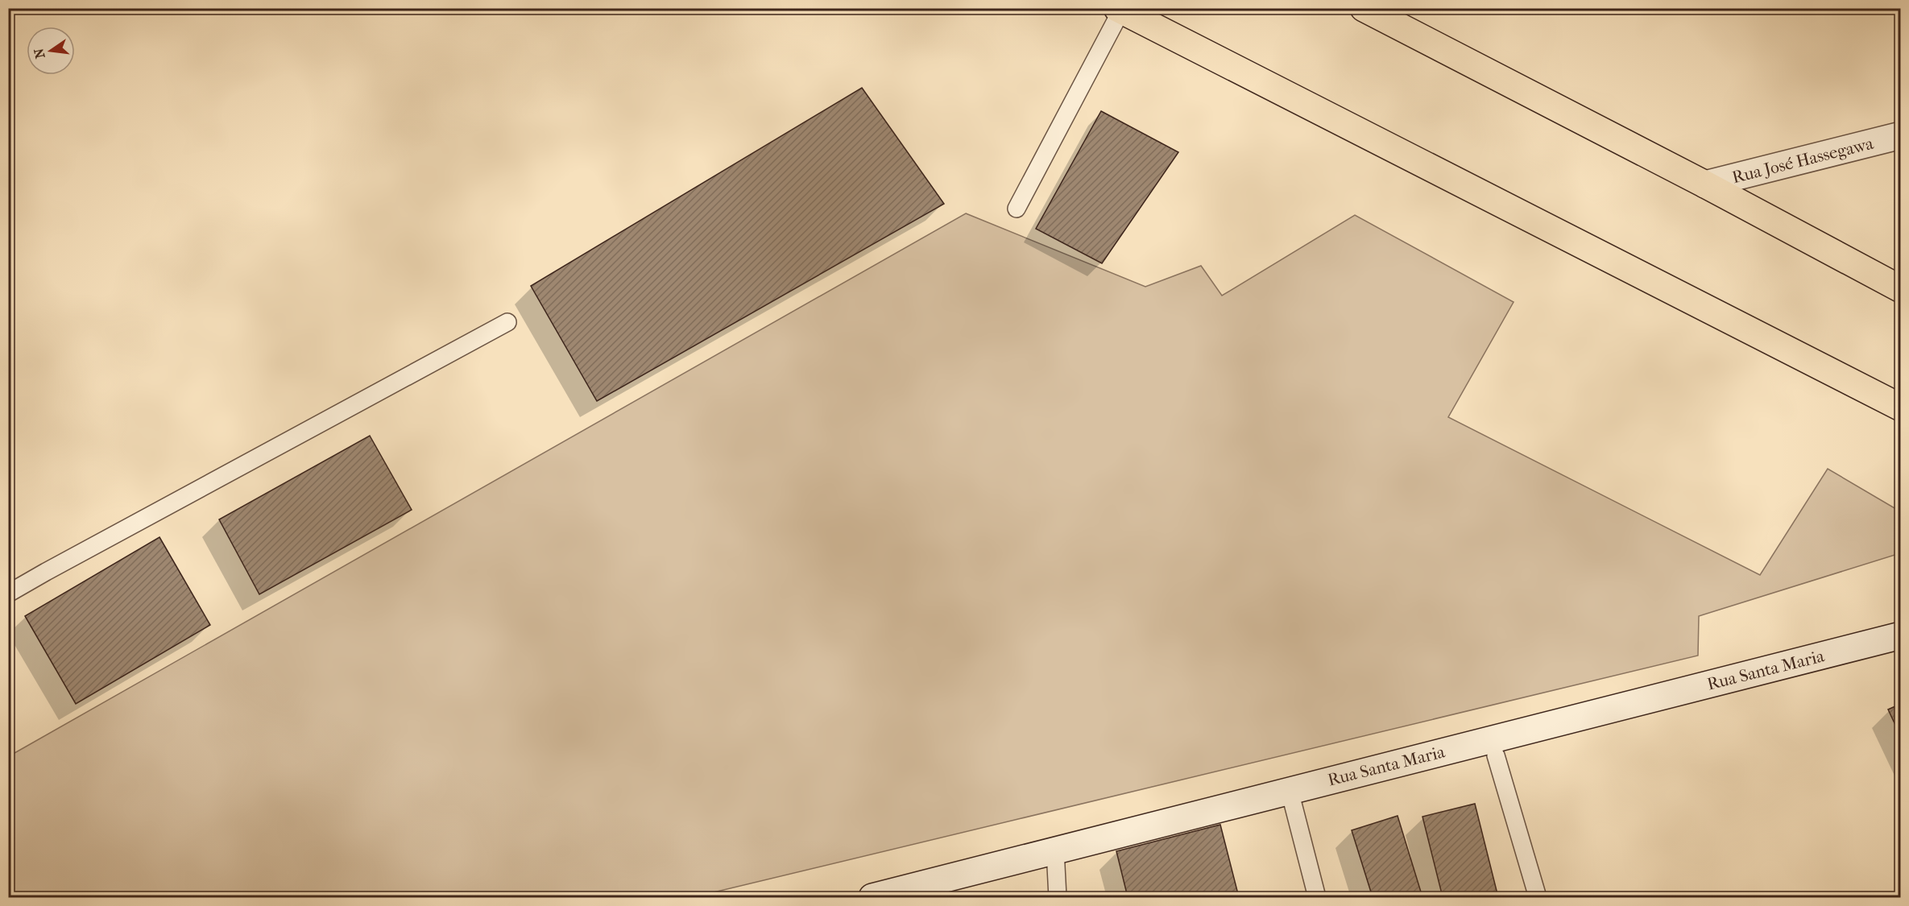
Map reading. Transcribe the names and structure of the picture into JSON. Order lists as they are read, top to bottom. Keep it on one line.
{"streets":{"street":["Rua José Hassegawa","Rua Santa Maria"]},"north":"left"}
